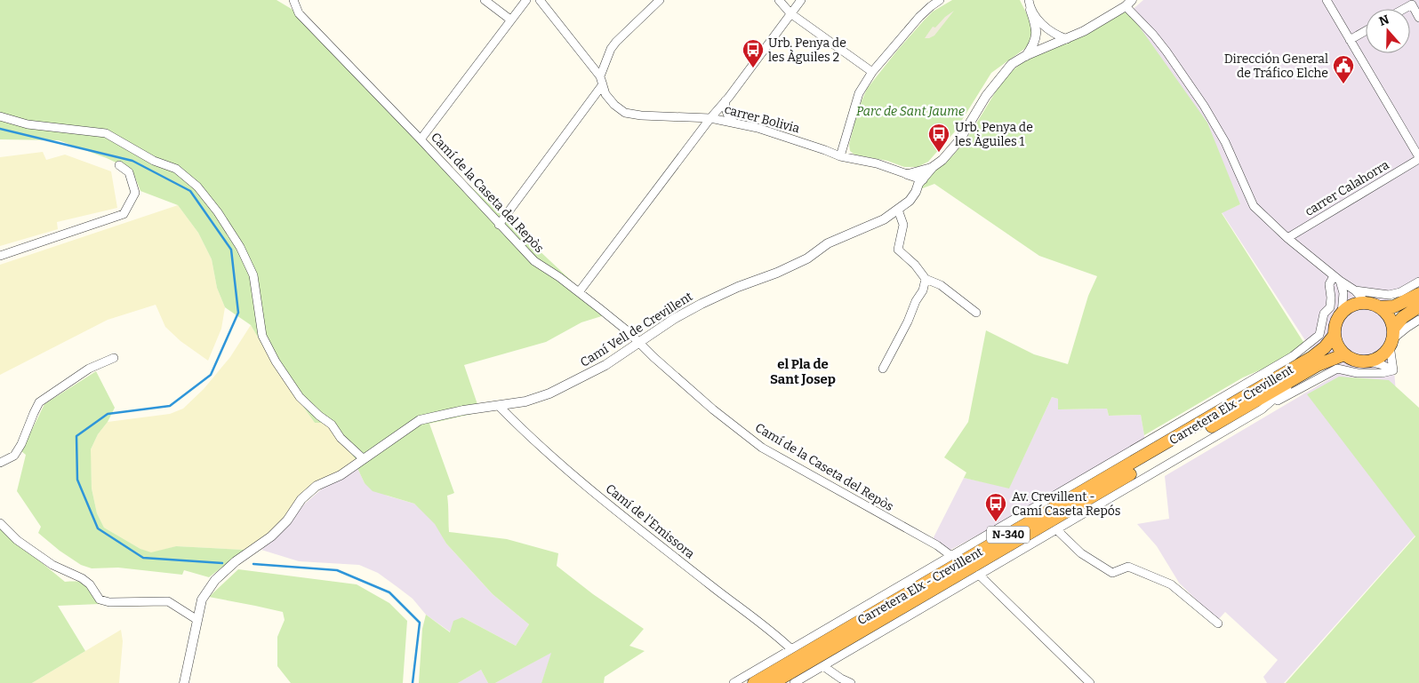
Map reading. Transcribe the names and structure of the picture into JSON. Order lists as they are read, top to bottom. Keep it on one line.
{"streets":{"highway":["Carretera Elx - Crevillent","N-340"],"street":["carrer Bolivia","carrer Calahorra","Camí de la Caseta del Repòs","Camí Vell de Crevillent","Camí de l'Emissora"]},"crossings":[["Camí de la Caseta del Repòs","Camí Vell de Crevillent"],["Camí Vell de Crevillent","Camí de l'Emissora"],["Carretera Elx - Crevillent","N-340"]],"districts":["el Pla de Sant Josep"],"parks":["Parc de Sant Jaume"],"places":{"bus stop":["Urb. Penya de les Àguiles 2","Urb. Penya de les Àguiles 1","Av. Crevillent - Camí Caseta Repós"],"public building":["Dirección General de Tráfico Elche"]},"north":"top"}
